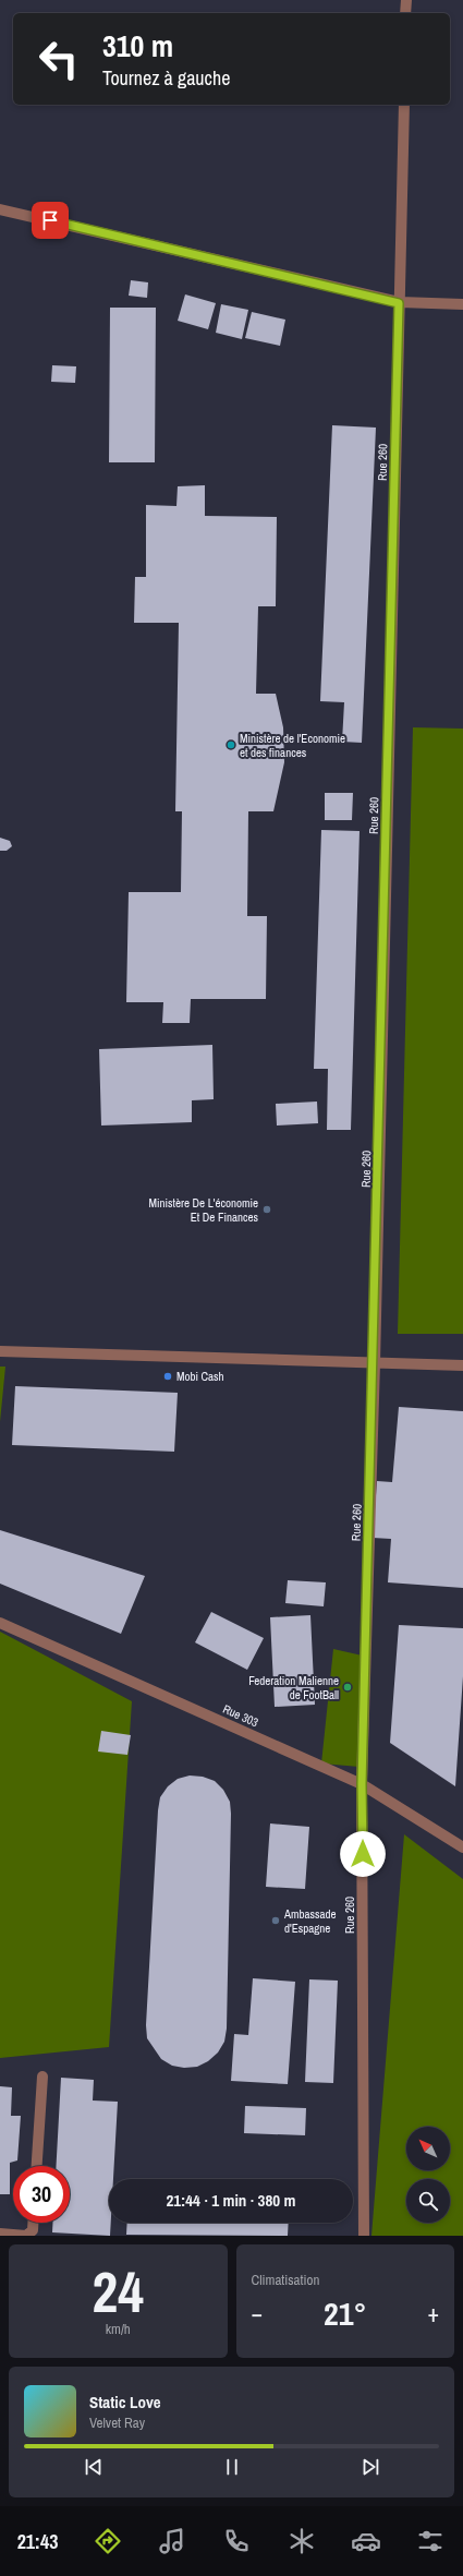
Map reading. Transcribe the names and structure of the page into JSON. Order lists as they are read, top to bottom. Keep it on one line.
{"streets":{"street":["Rue 260","Rue 303"]},"crossings":[["Rue 260","Rue 303"]],"places":["Ministère de l'Economie et des finances","Ministère De L'économie Et De Finances","Mobi Cash","Federation Malienne de FootBall","Ambassade d'Espagne"],"north":"top left","page":{"turn":["310 m","Tournez à gauche"],"limit":"30","trip":"21:44 · 1 min · 380 m","tile":[["24","km/h"],"Climatisation"],"heat":["−","21°","+"],"song":["Static Love","Velvet Ray"],"tabs":"21:43"}}
